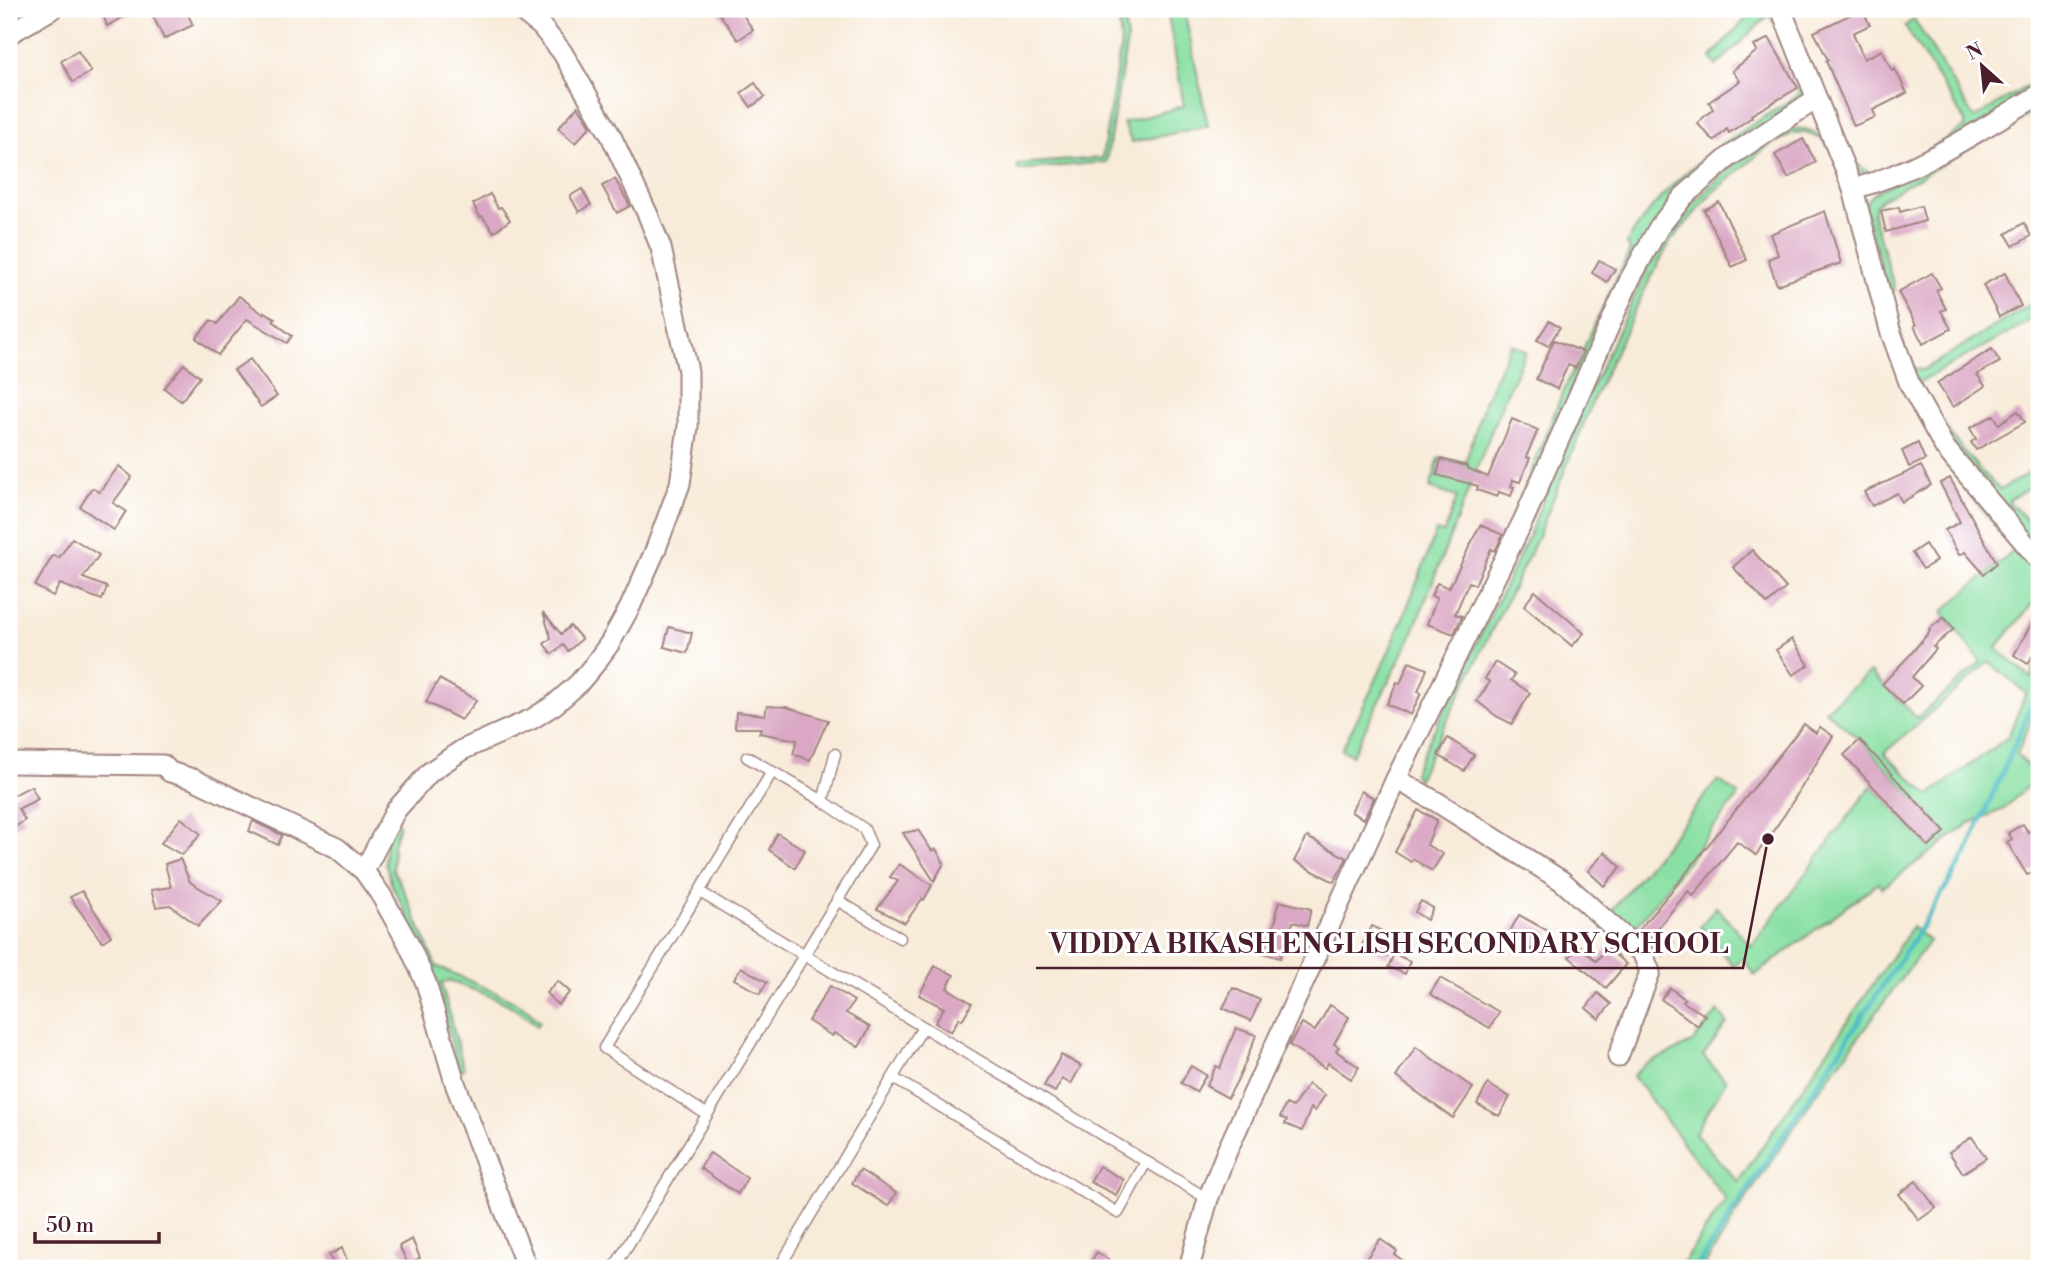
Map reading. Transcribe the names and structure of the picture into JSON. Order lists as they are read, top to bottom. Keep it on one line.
{"places":["VIDDYA BIKASH ENGLISH SECONDARY SCHOOL"],"scale_bar":"50 m","north":"top left"}
